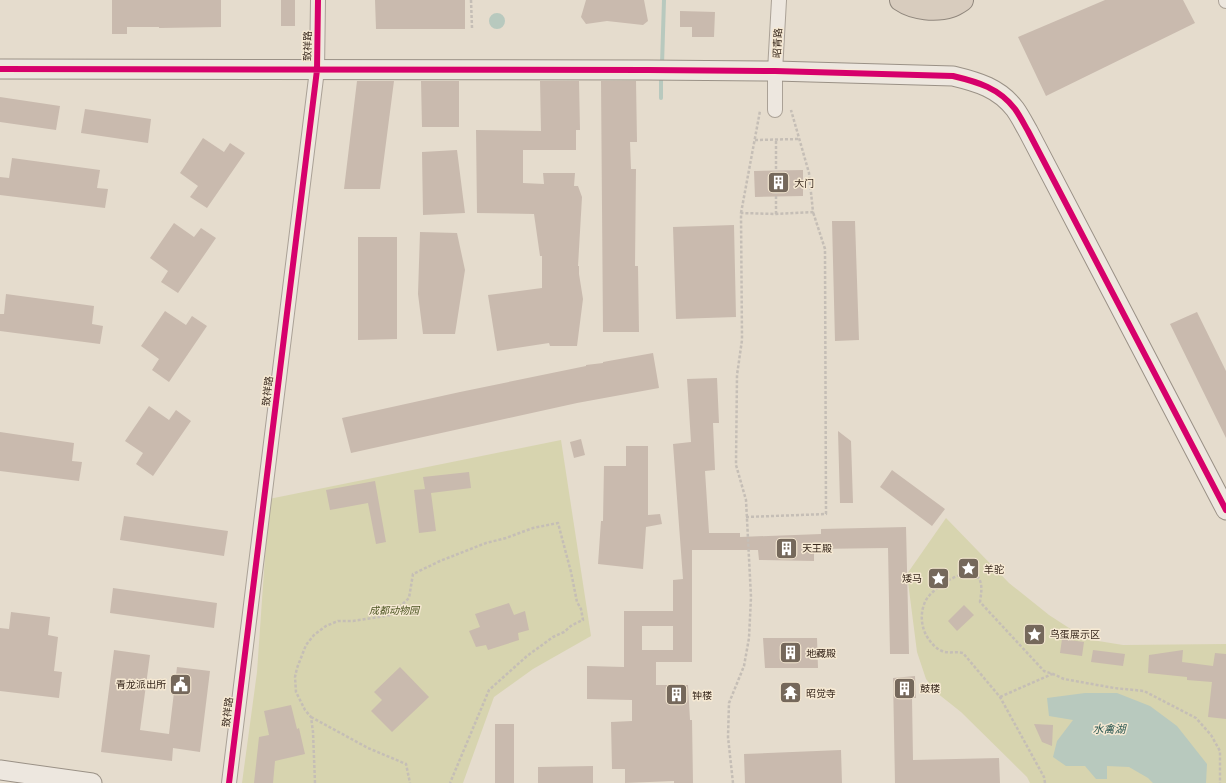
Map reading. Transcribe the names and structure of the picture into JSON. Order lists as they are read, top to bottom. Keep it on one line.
{"streets":{"street":["昭青路","致祥路"]},"water":["水禽湖"],"parks":["成都动物园"],"places":{"building":["大门","天王殿","地藏殿","鼓楼","钟楼"],"place":["羊驼","矮马","鸟蛋展示区"],"public building":["青龙派出所"],"temple":["昭觉寺"]}}
